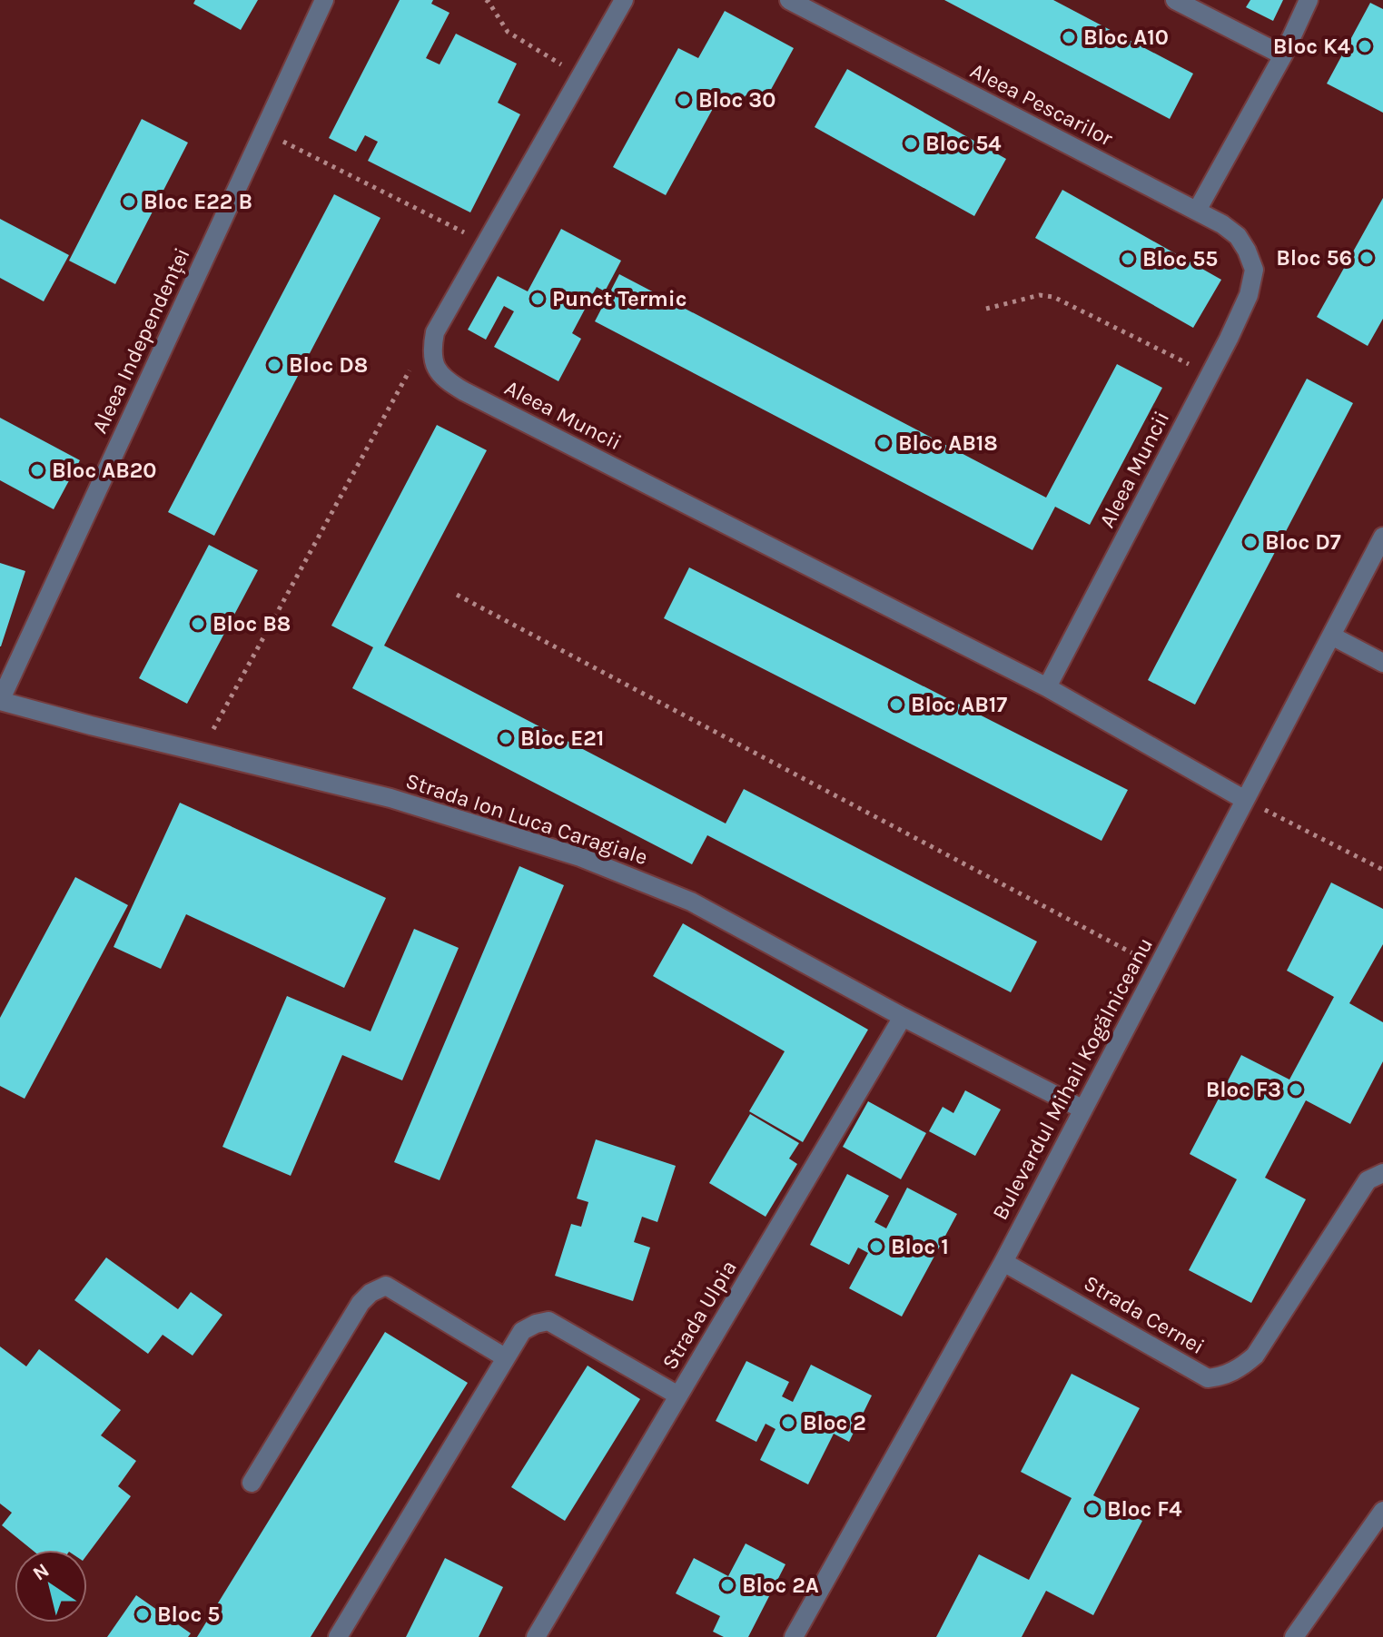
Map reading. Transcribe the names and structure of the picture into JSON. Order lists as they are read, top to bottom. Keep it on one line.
{"streets":{"street":["Aleea Pescarilor","Aleea Independenței","Aleea Muncii","Strada Ion Luca Caragiale","Bulevardul Mihail Kogălniceanu","Strada Ulpia","Strada Cernei"]},"crossings":[["Aleea Pescarilor","Aleea Muncii"],["Aleea Independenței","Strada Ion Luca Caragiale"],["Aleea Muncii","Bulevardul Mihail Kogălniceanu"],["Strada Ion Luca Caragiale","Bulevardul Mihail Kogălniceanu"],["Strada Ion Luca Caragiale","Strada Ulpia"],["Bulevardul Mihail Kogălniceanu","Strada Cernei"]],"places":["Bloc A10","Bloc K4","Bloc 30","Bloc 54","Bloc E22 B","Bloc 56","Bloc 55","Punct Termic","Bloc D8","Bloc AB18","Bloc AB20","Bloc D7","Bloc B8","Bloc AB17","Bloc E21","Bloc F3","Bloc 1","Bloc 2","Bloc F4","Bloc 2A","Bloc 5"],"north":"top left"}
